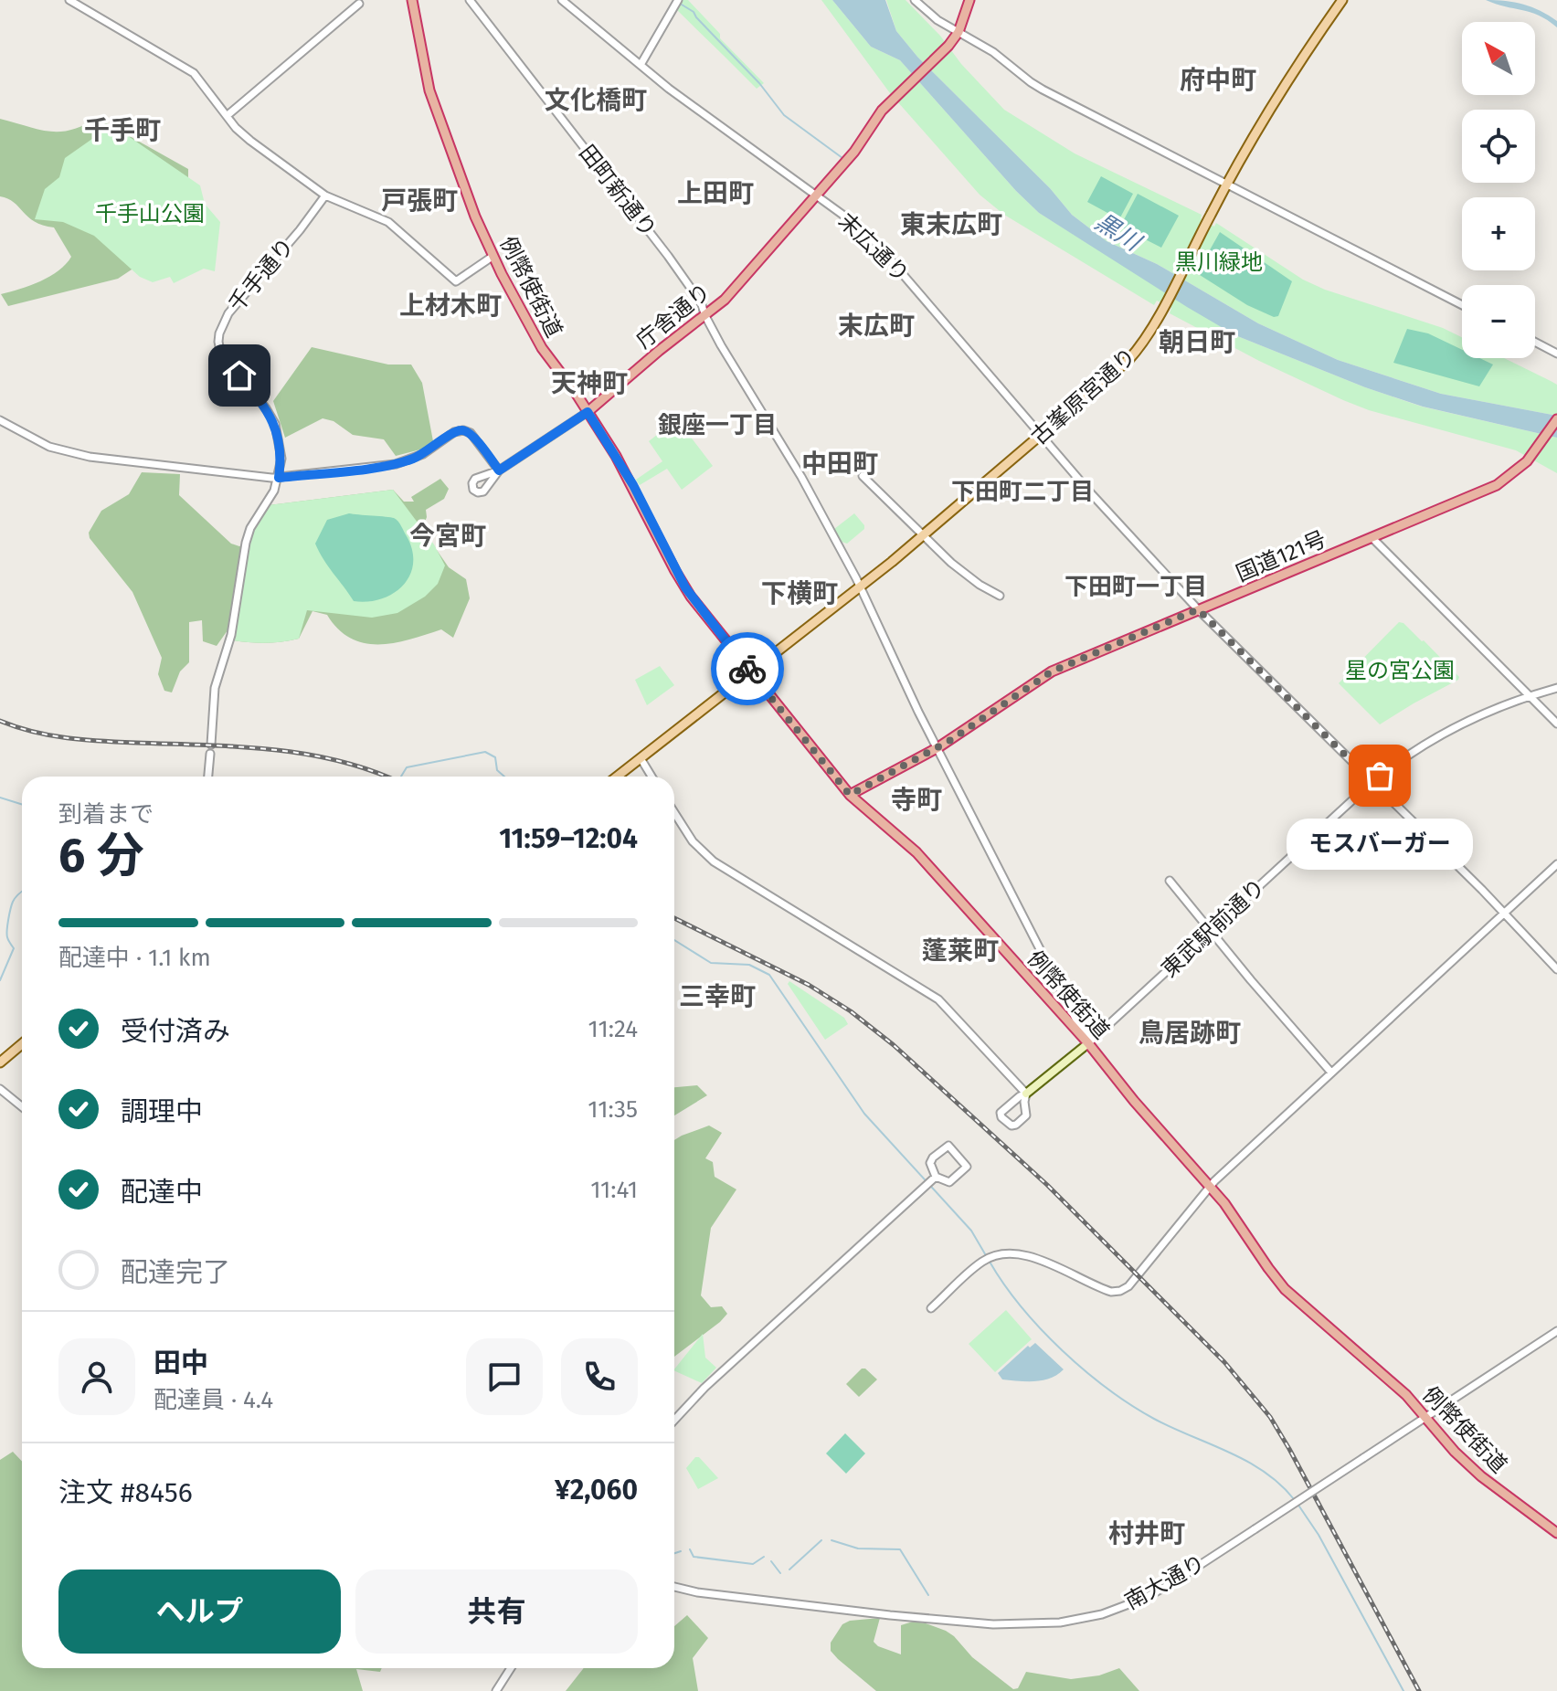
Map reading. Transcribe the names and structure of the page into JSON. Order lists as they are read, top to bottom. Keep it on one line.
{"streets":{"highway":["例幣使街道","庁舎通り","国道121号"],"main road":["古峯原宮通り","東武駅前通り"],"street":["田町新通り","末広通り","千手通り","南大通り"]},"crossings":[["田町新通り","例幣使街道"],["田町新通り","庁舎通り"],["田町新通り","古峯原宮通り"],["田町新通り","国道121号"],["田町新通り","東武駅前通り"],["末広通り","庁舎通り"],["末広通り","古峯原宮通り"],["末広通り","国道121号"],["末広通り","東武駅前通り"],["千手通り","庁舎通り"],["例幣使街道","庁舎通り"],["例幣使街道","古峯原宮通り"],["例幣使街道","国道121号"],["例幣使街道","東武駅前通り"],["例幣使街道","南大通り"]],"districts":["府中町","文化橋町","千手町","上田町","戸張町","東末広町","上材木町","末広町","朝日町","天神町","銀座一丁目","中田町","下田町二丁目","今宮町","下田町一丁目","下横町","寺町","蓬莱町","三幸町","鳥居跡町","村井町"],"water":["黒川"],"parks":["千手山公園","黒川緑地","星の宮公園"],"places":["モスバーガー"],"north":"top left","page":{"map_buttons":["+","−"],"heading":["6 分","到着まで","11:59–12:04"],"panel":["田中","配達員 · 4.4","注文 #8456","¥2,060"],"bubble":"モスバーガー","bar":"配達中 · 1.1 km","list":[["受付済み","11:24"],["調理中","11:35"],["配達中","11:41"],"配達完了"],"buttons":["ヘルプ","共有"]}}
